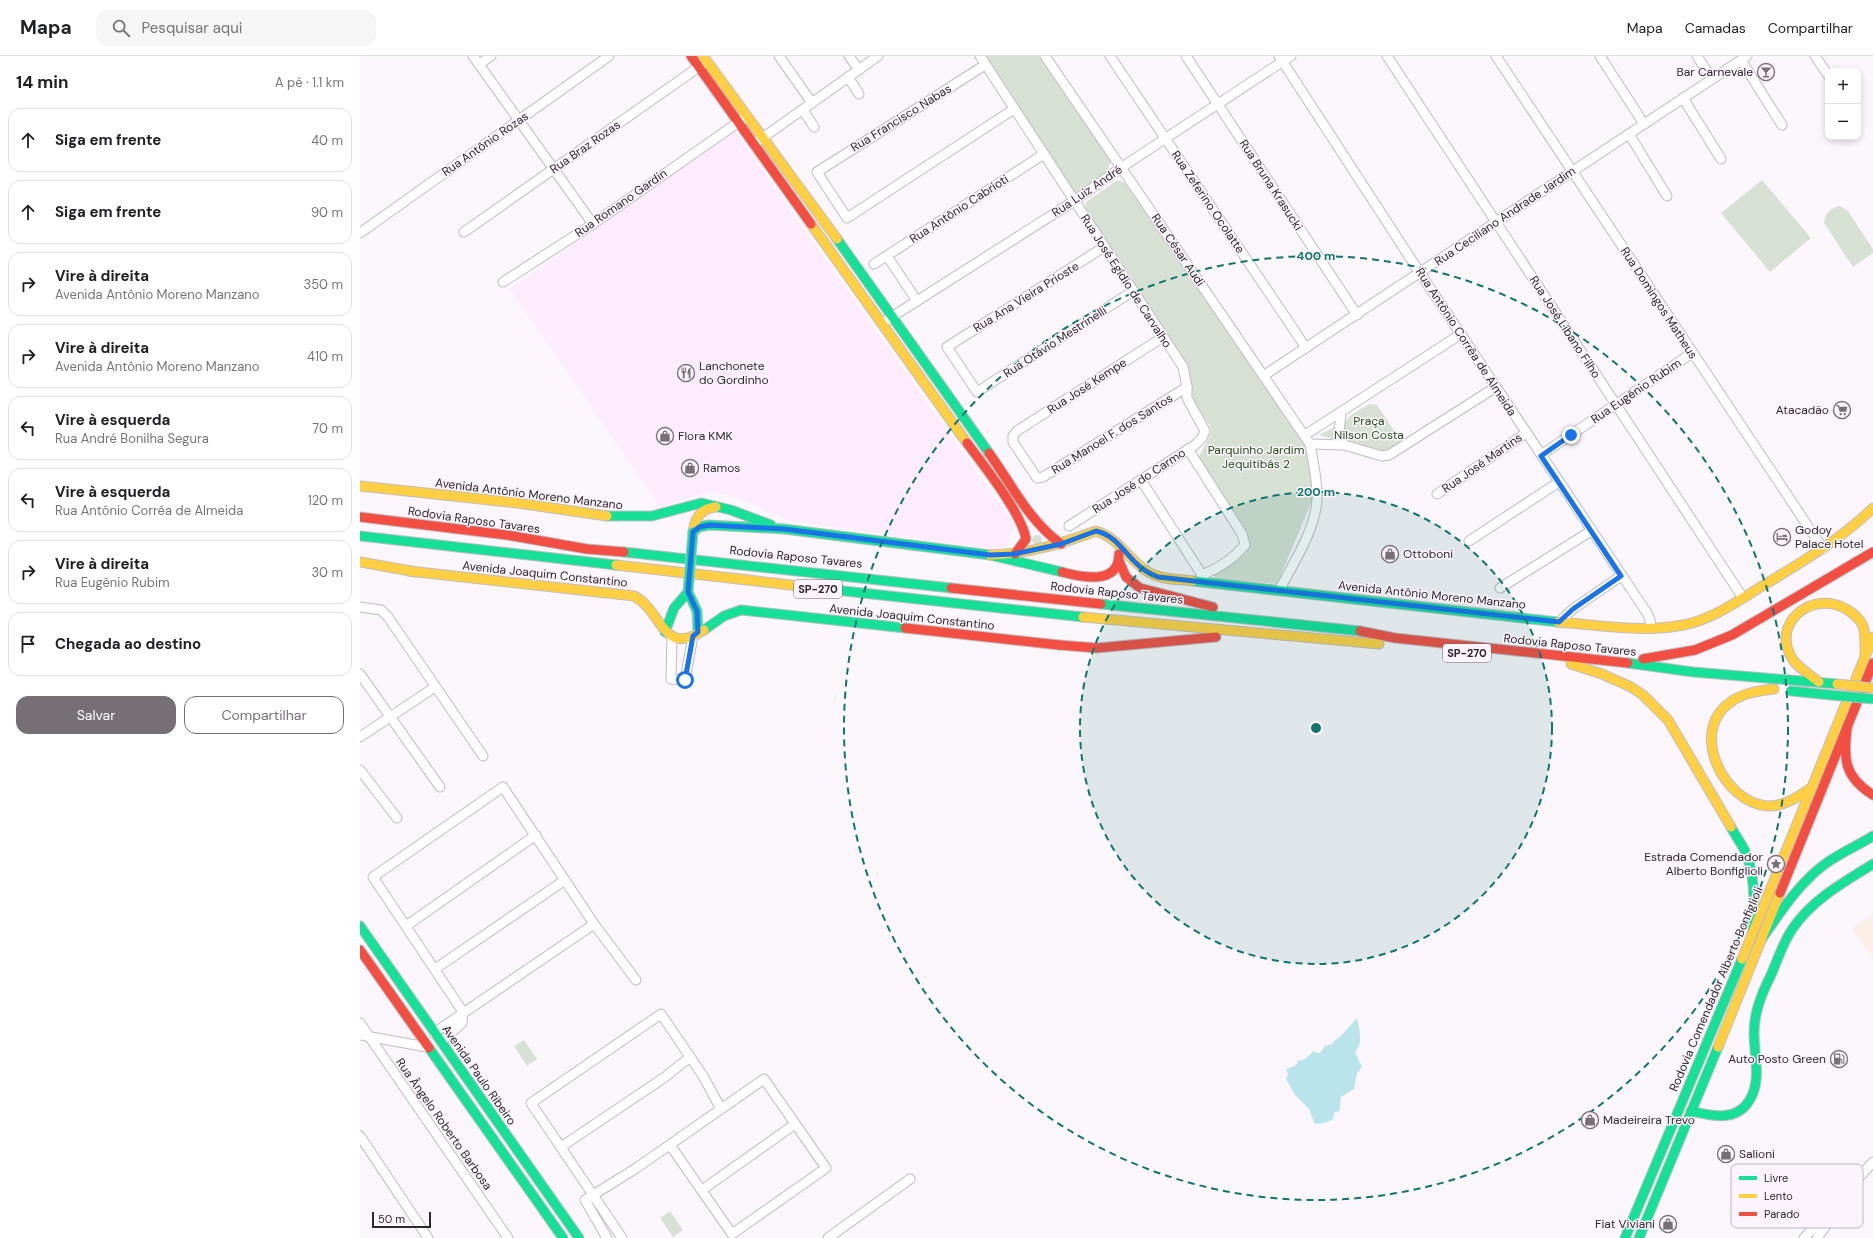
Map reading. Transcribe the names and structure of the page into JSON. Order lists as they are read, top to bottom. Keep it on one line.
{"streets":{"main road":["Avenida Antônio Moreno Manzano","Rodovia Raposo Tavares","Avenida Joaquim Constantino","SP-270","Rodovia Comendador Alberto Bonfiglioli","Avenida Paulo Ribeiro"],"street":["Rua Francisco Nabas","Rua Antônio Rozas","Rua Braz Rozas","Rua Bruna Krasucki","Rua Luiz André","Rua Zeferino Ocolatte","Rua Romano Gardin","Rua Antônio Cabrioti","Rua Ceciliano Andrade Jardim","Rua César Audi","Rua José Egídio de Carvalho","Rua Ana Vieira Prioste","Rua Domingos Matheus","Rua José Líbano Filho","Rua Otávio Mestrinelli","Rua Antônio Corrêa de Almeida","Rua José Kempe","Rua Eugênio Rubim","Rua Manoel F. dos Santos","Rua José Martins","Rua José do Carmo","Rua Ângelo Roberto Barbosa"]},"crossings":[["Rua Francisco Nabas","Rua José Egídio de Carvalho"],["Rua Bruna Krasucki","Rua Luiz André"],["Rua Bruna Krasucki","Rua Ceciliano Andrade Jardim"],["Rua Luiz André","Rua Zeferino Ocolatte"],["Rua Luiz André","Rua César Audi"],["Rua Luiz André","Rua José Egídio de Carvalho"],["Rua Luiz André","Rua Antônio Corrêa de Almeida"],["Rua Zeferino Ocolatte","Rua Ceciliano Andrade Jardim"],["Rua Antônio Cabrioti","Rua José Egídio de Carvalho"],["Rua Ceciliano Andrade Jardim","Rua César Audi"],["Rua Ceciliano Andrade Jardim","Rua Domingos Matheus"],["Rua Ceciliano Andrade Jardim","Rua José Líbano Filho"],["Rua Ceciliano Andrade Jardim","Rua Antônio Corrêa de Almeida"],["Rua José Egídio de Carvalho","Rua Ana Vieira Prioste"],["Rua José Egídio de Carvalho","Rua Otávio Mestrinelli"],["Rua José Egídio de Carvalho","Rua José Kempe"],["Rua José Egídio de Carvalho","Rua Manoel F. dos Santos"],["Rua José Egídio de Carvalho","Rua José do Carmo"],["Rua Ana Vieira Prioste","Rua Otávio Mestrinelli"],["Rua Domingos Matheus","Rua Eugênio Rubim"],["Rua Domingos Matheus","Avenida Antônio Moreno Manzano"],["Rua José Líbano Filho","Rua Eugênio Rubim"],["Rua José Líbano Filho","Avenida Antônio Moreno Manzano"],["Rua Antônio Corrêa de Almeida","Rua Eugênio Rubim"],["Rua Antônio Corrêa de Almeida","Rua José Martins"],["Rua Antônio Corrêa de Almeida","Avenida Antônio Moreno Manzano"],["Rua José Kempe","Rua Manoel F. dos Santos"],["Rodovia Raposo Tavares","Avenida Joaquim Constantino"]],"parks":["Praça Nilson Costa","Parquinho Jardim Jequitibás 2"],"places":{"bar":["Bar Carnevale"],"restaurant":["Lanchonete do Gordinho"],"supermarket":["Atacadão"],"shop":["Flora KMK","Ramos","Ottoboni","Madeireira Trevo","Salioni","Fiat Viviani"],"hotel":["Godoy Palace Hotel"],"place":["Estrada Comendador Alberto Bonfiglioli"],"fuel station":["Auto Posto Green"]},"legend":["Livre","Lento","Parado"],"scale_bar":"50 m","page":{"header":"Mapa","search":"Pesquisar aqui","nav":["Mapa","Camadas","Compartilhar"],"heading":["14 min","A pé · 1.1 km"],"map_buttons":["+","−"],"list":[["Siga em frente","40 m"],["Siga em frente","90 m"],["Vire à direita","Avenida Antônio Moreno Manzano","350 m"],["Vire à direita","Avenida Antônio Moreno Manzano","410 m"],["Vire à esquerda","Rua André Bonilha Segura","70 m"],["Vire à esquerda","Rua Antônio Corrêa de Almeida","120 m"],["Vire à direita","Rua Eugênio Rubim","30 m"],"Chegada ao destino"],"buttons":["Salvar","Compartilhar"],"scale":"50 m"},"rings":["400 m","200 m"]}
